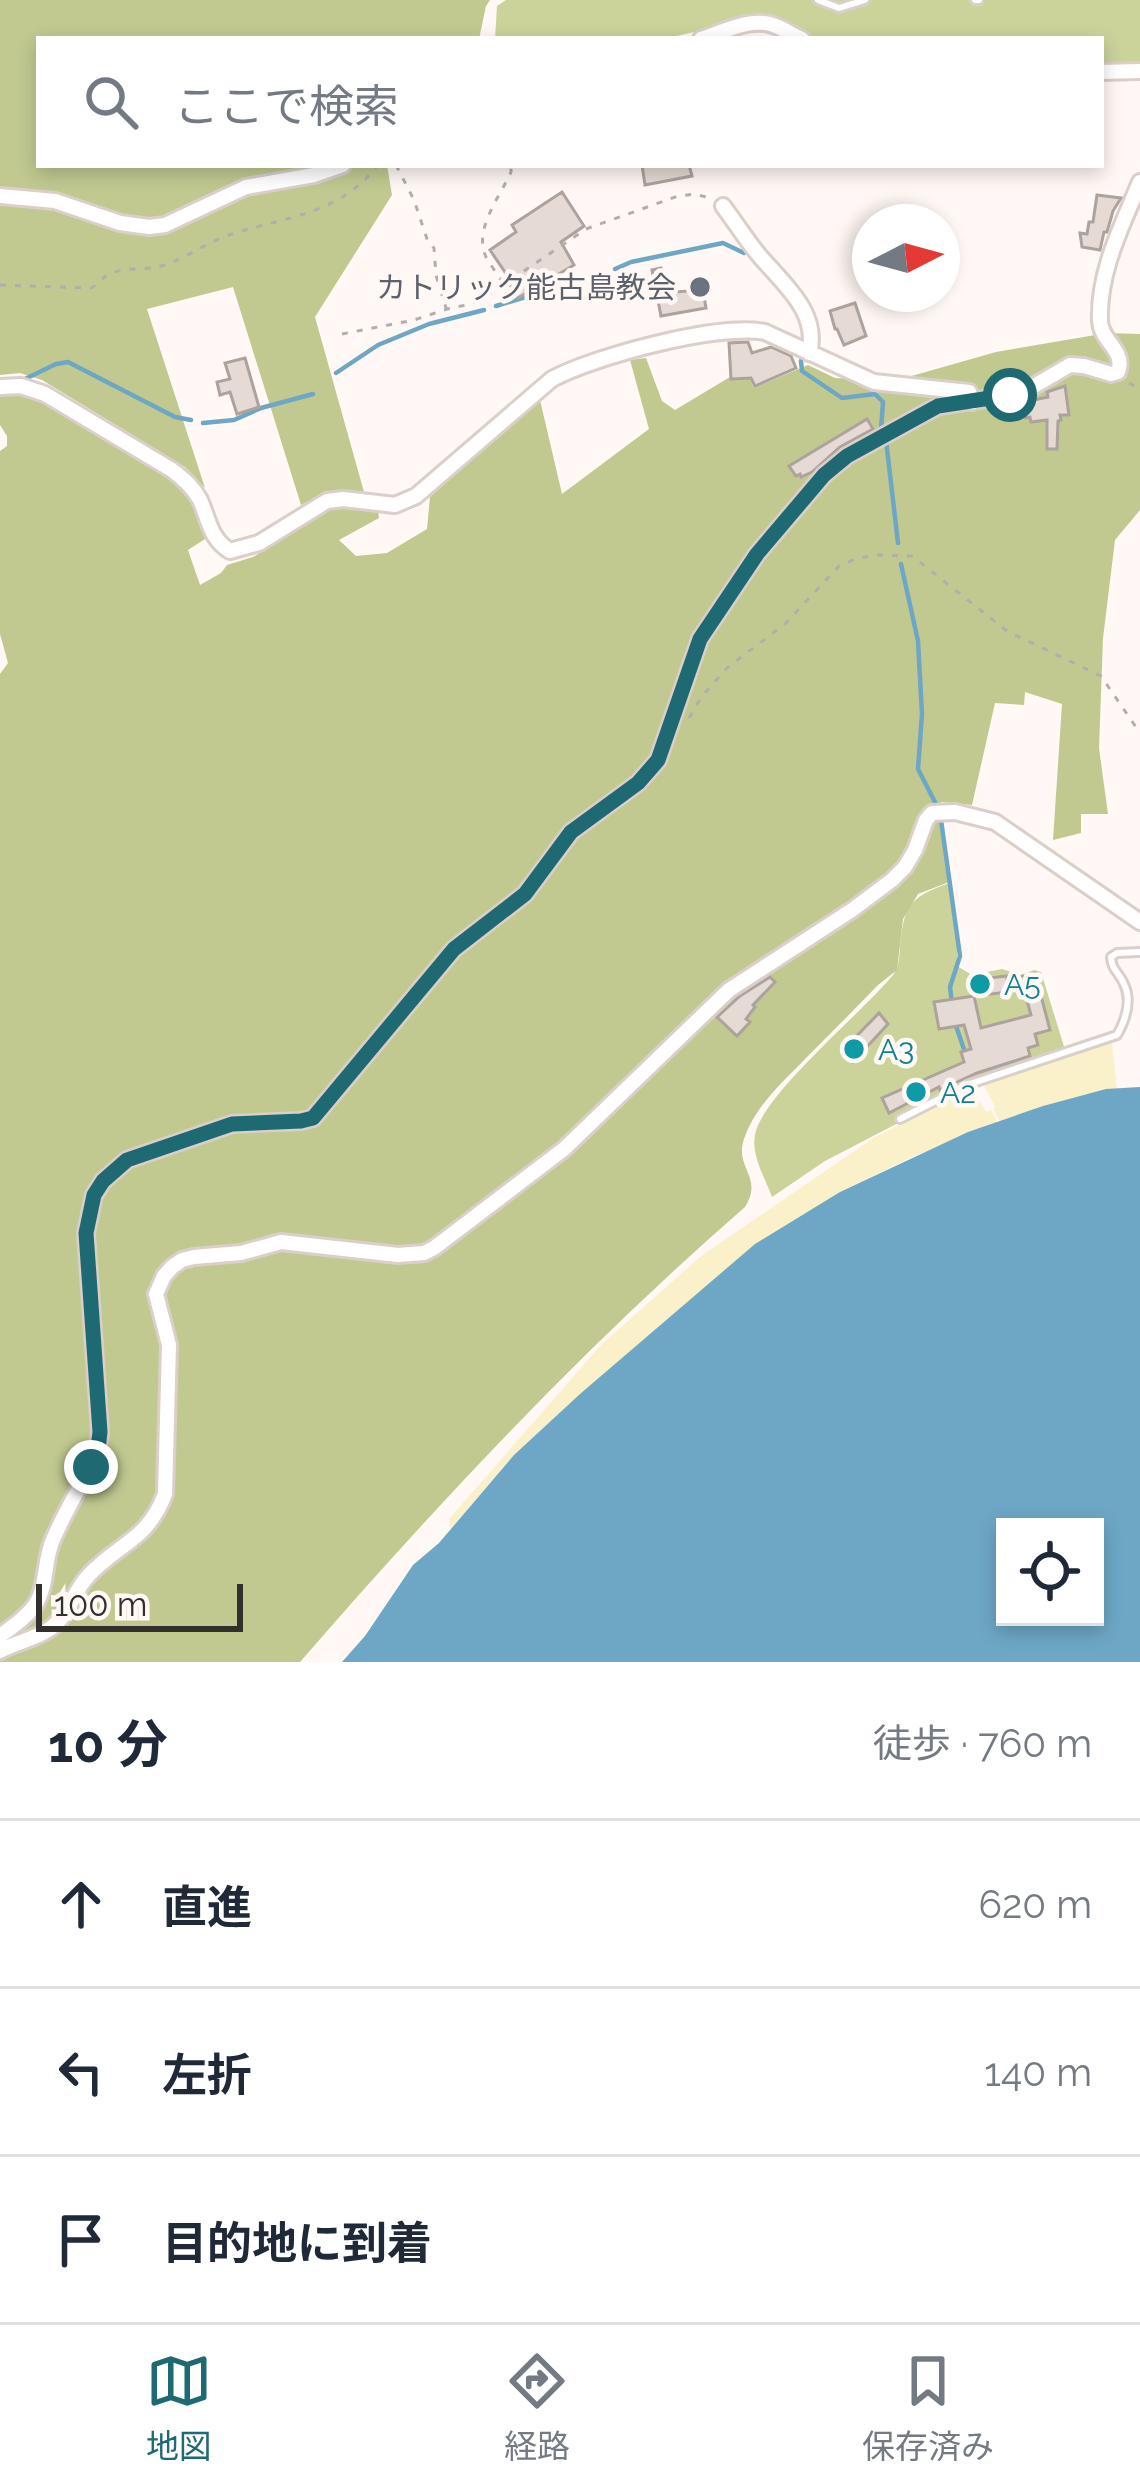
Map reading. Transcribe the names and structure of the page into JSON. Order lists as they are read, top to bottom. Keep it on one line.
{"places":["カトリック能古島教会","A5","A3","A2"],"scale_bar":"100 m","north":"right","page":{"search":"ここで検索","scale":"100 m","heading":["10 分","徒歩 · 760 m"],"list":[["直進","620 m"],["左折","140 m"],"目的地に到着"],"nav":["地図","経路","保存済み"]}}
